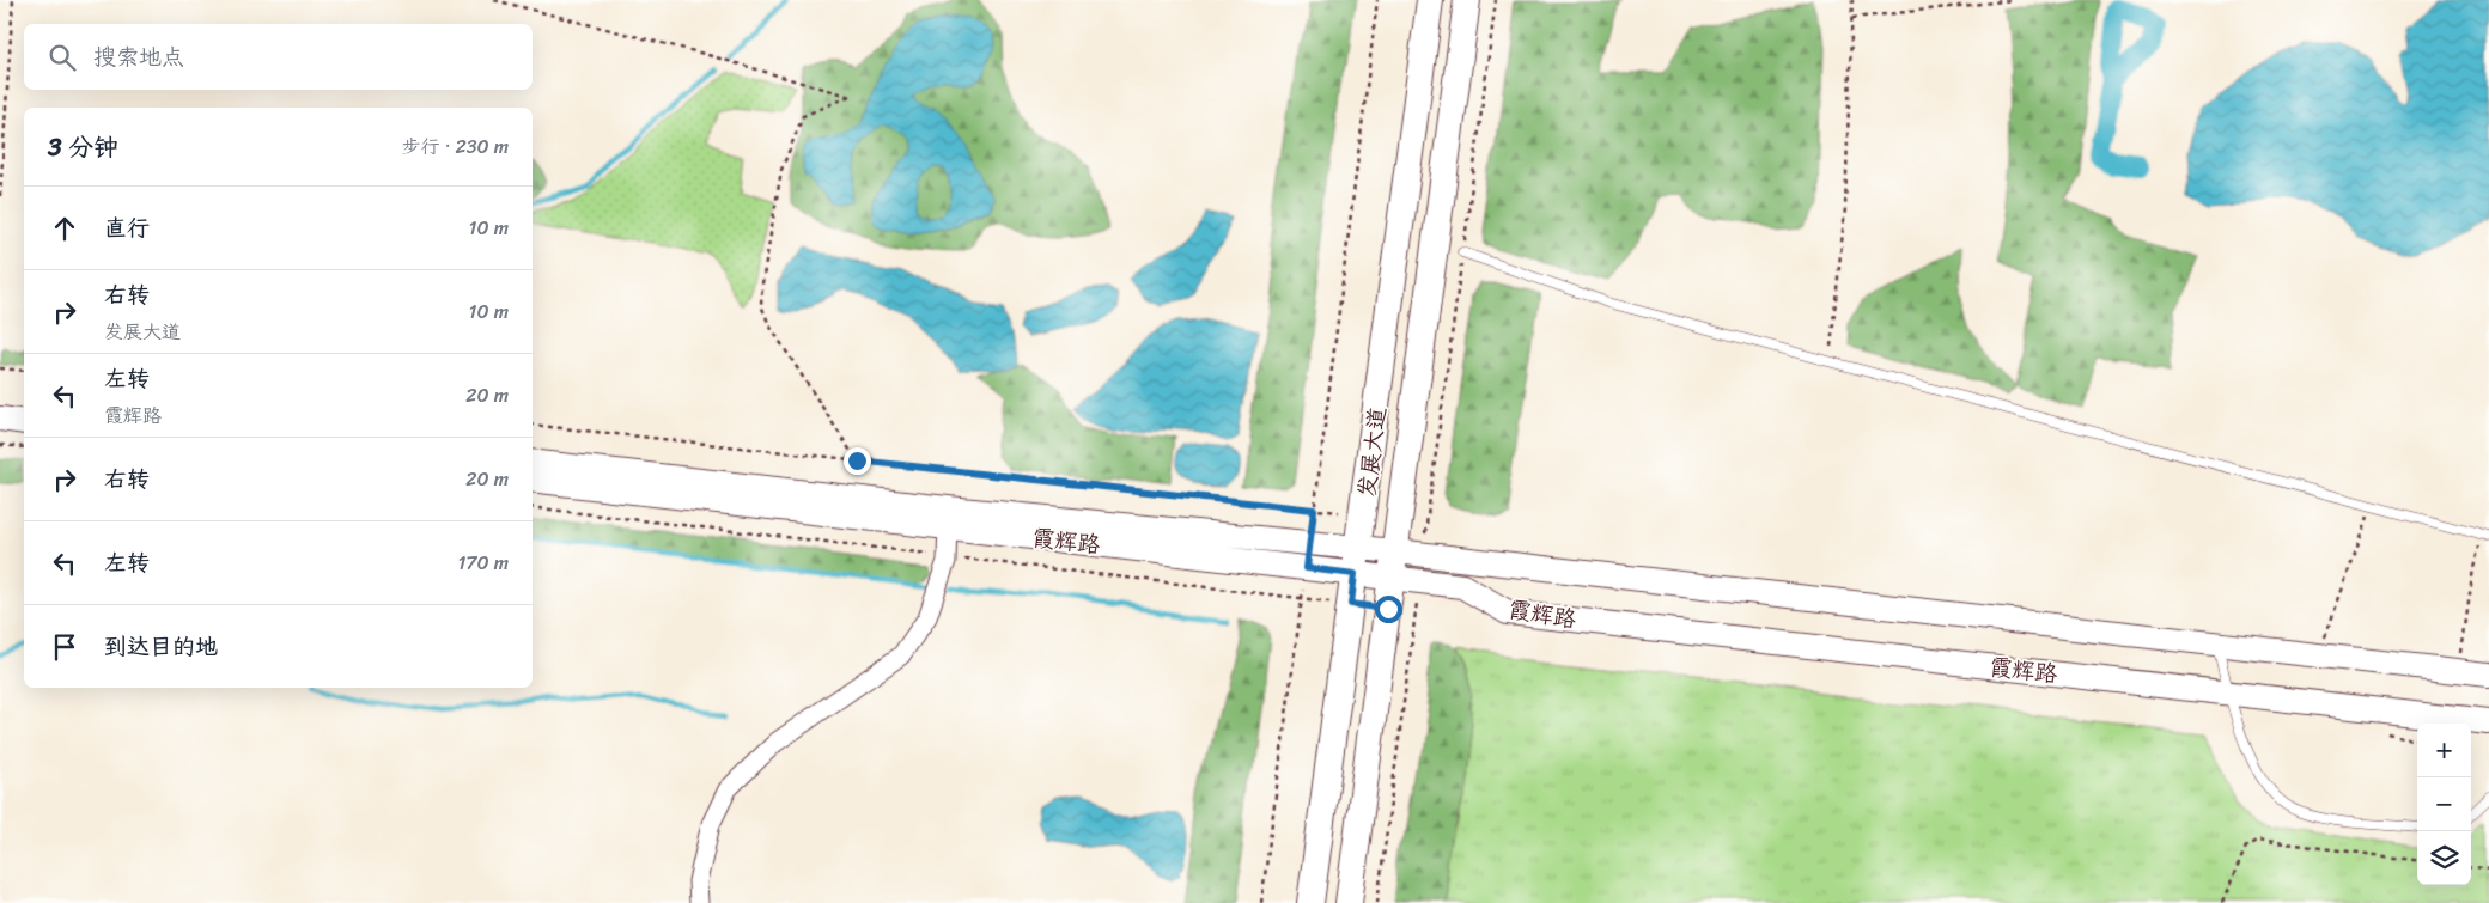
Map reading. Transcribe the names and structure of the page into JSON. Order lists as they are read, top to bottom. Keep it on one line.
{"streets":{"main road":["发展大道"],"street":["霞辉路"]},"crossings":[["发展大道","霞辉路"]],"page":{"search":"搜索地点","heading":["3 分钟","步行 · 230 m"],"list":[["直行","10 m"],["右转","发展大道","10 m"],["左转","霞辉路","20 m"],["右转","20 m"],["左转","170 m"],"到达目的地"],"map_buttons":["+","−"]}}
